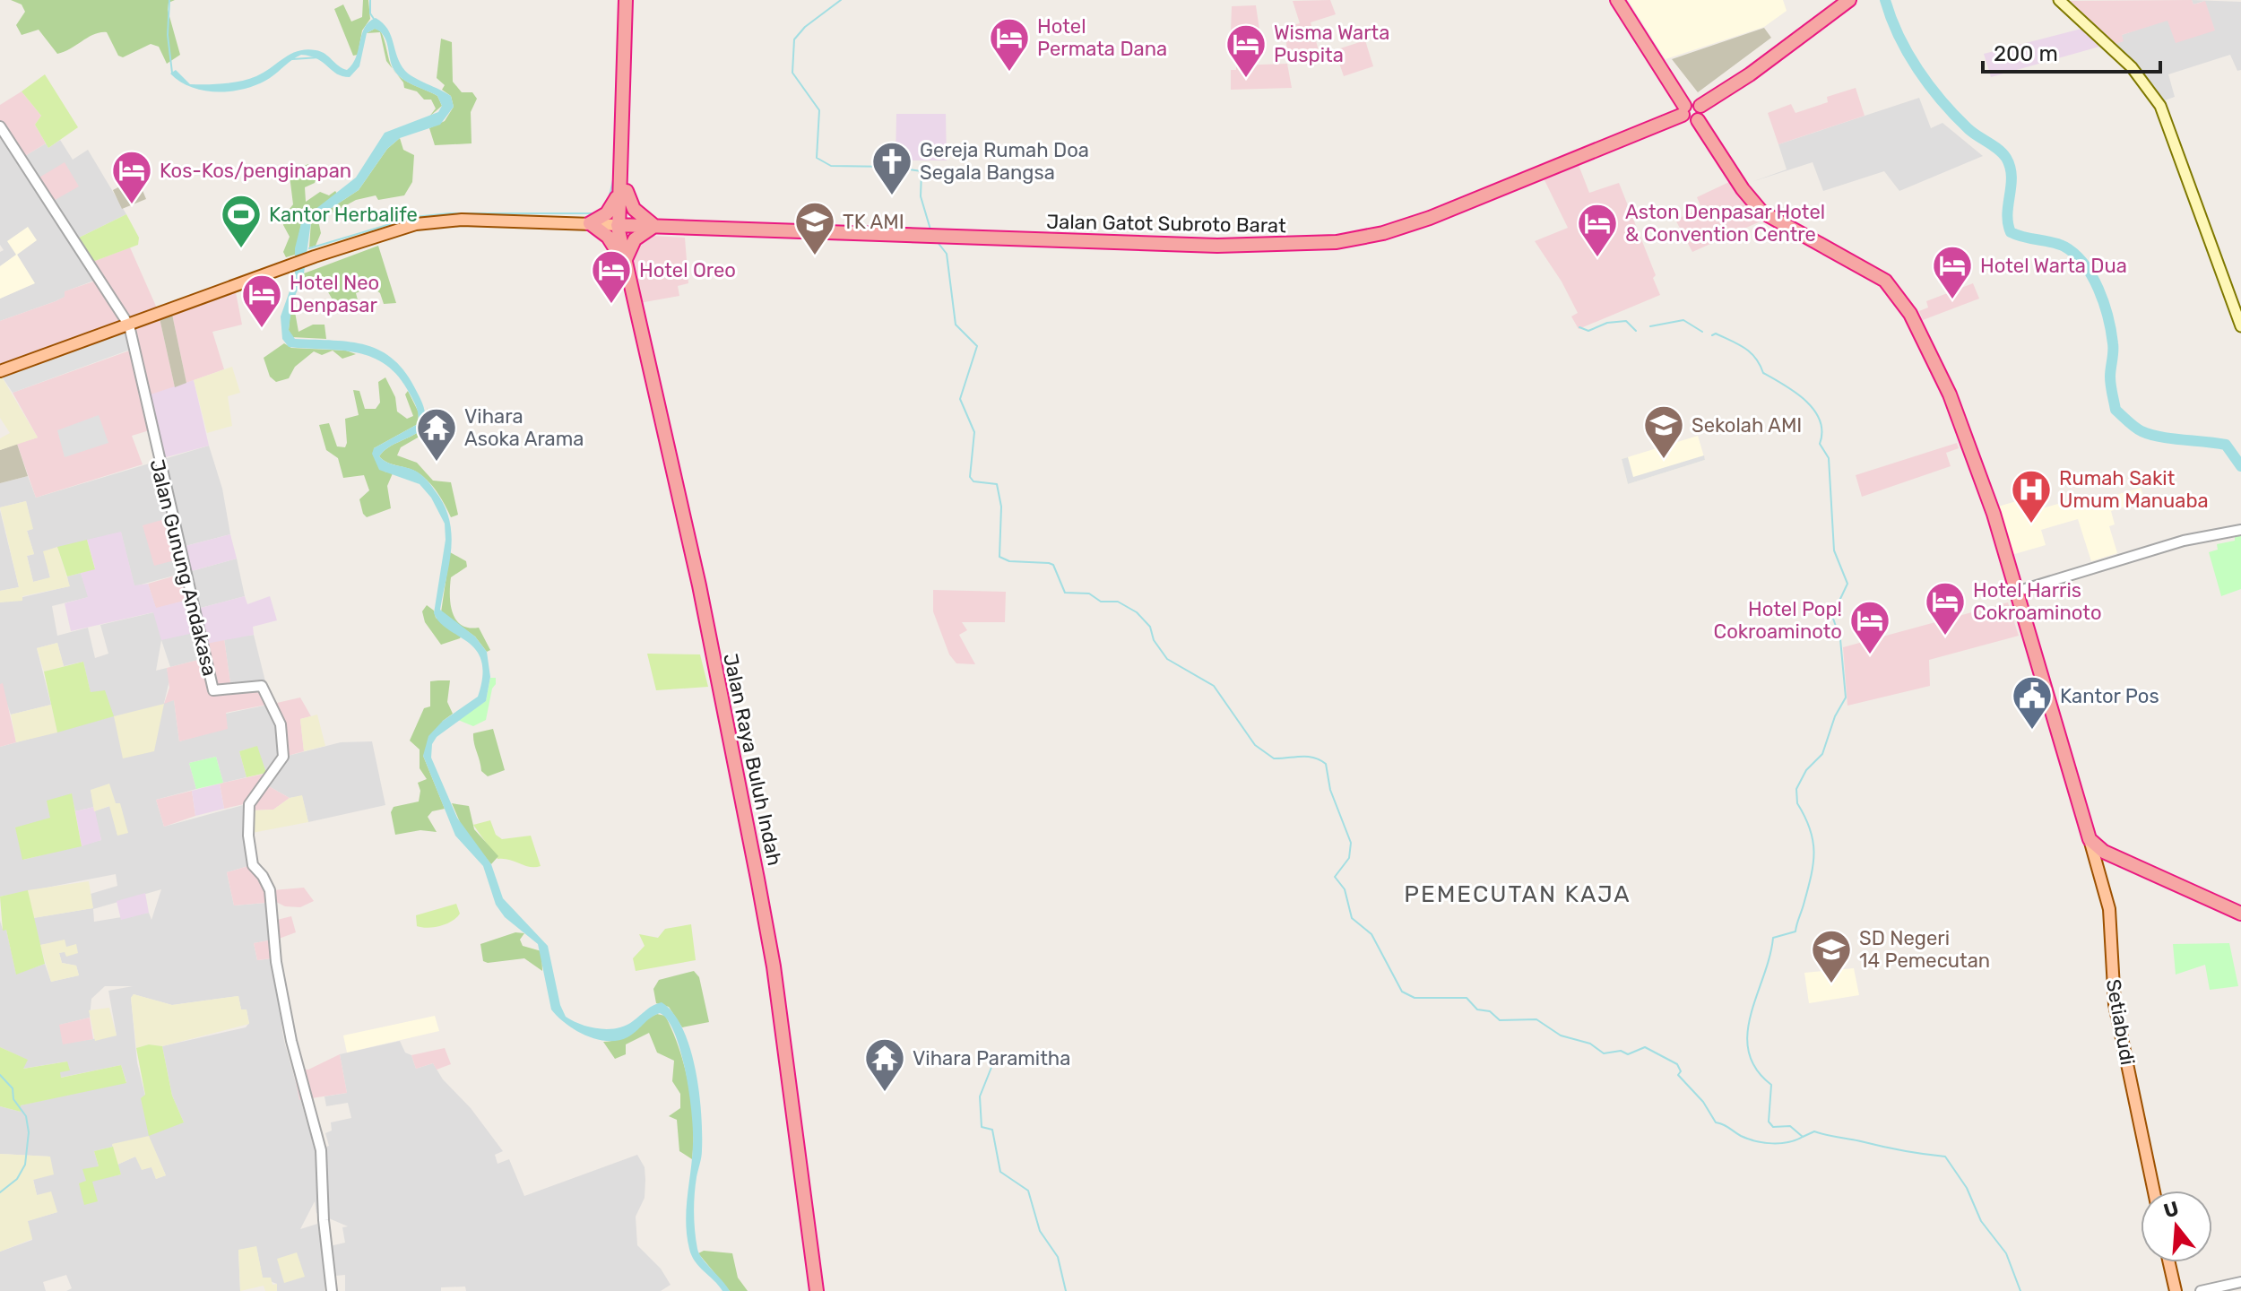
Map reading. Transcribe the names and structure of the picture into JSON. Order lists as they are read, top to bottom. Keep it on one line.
{"streets":{"highway":["Jalan Gatot Subroto Barat","Jalan Raya Buluh Indah"],"main road":["Setiabudi"],"street":["Jalan Gunung Andakasa"]},"crossings":[["Jalan Gatot Subroto Barat","Jalan Raya Buluh Indah"]],"districts":["PEMECUTAN KAJA"],"places":{"hotel":["Hotel Permata Dana","Wisma Warta Puspita","Kos-Kos/penginapan","Aston Denpasar Hotel & Convention Centre","Hotel Warta Dua","Hotel Oreo","Hotel Neo Denpasar","Hotel Harris Cokroaminoto","Hotel Pop! Cokroaminoto"],"church":["Gereja Rumah Doa Segala Bangsa"],"sports":["Kantor Herbalife"],"school or university":["TK AMI","Sekolah AMI","SD Negeri 14 Pemecutan"],"temple":["Vihara Asoka Arama","Vihara Paramitha"],"hospital":["Rumah Sakit Umum Manuaba"],"public building":["Kantor Pos"]},"scale_bar":"200 m","north":"top"}
